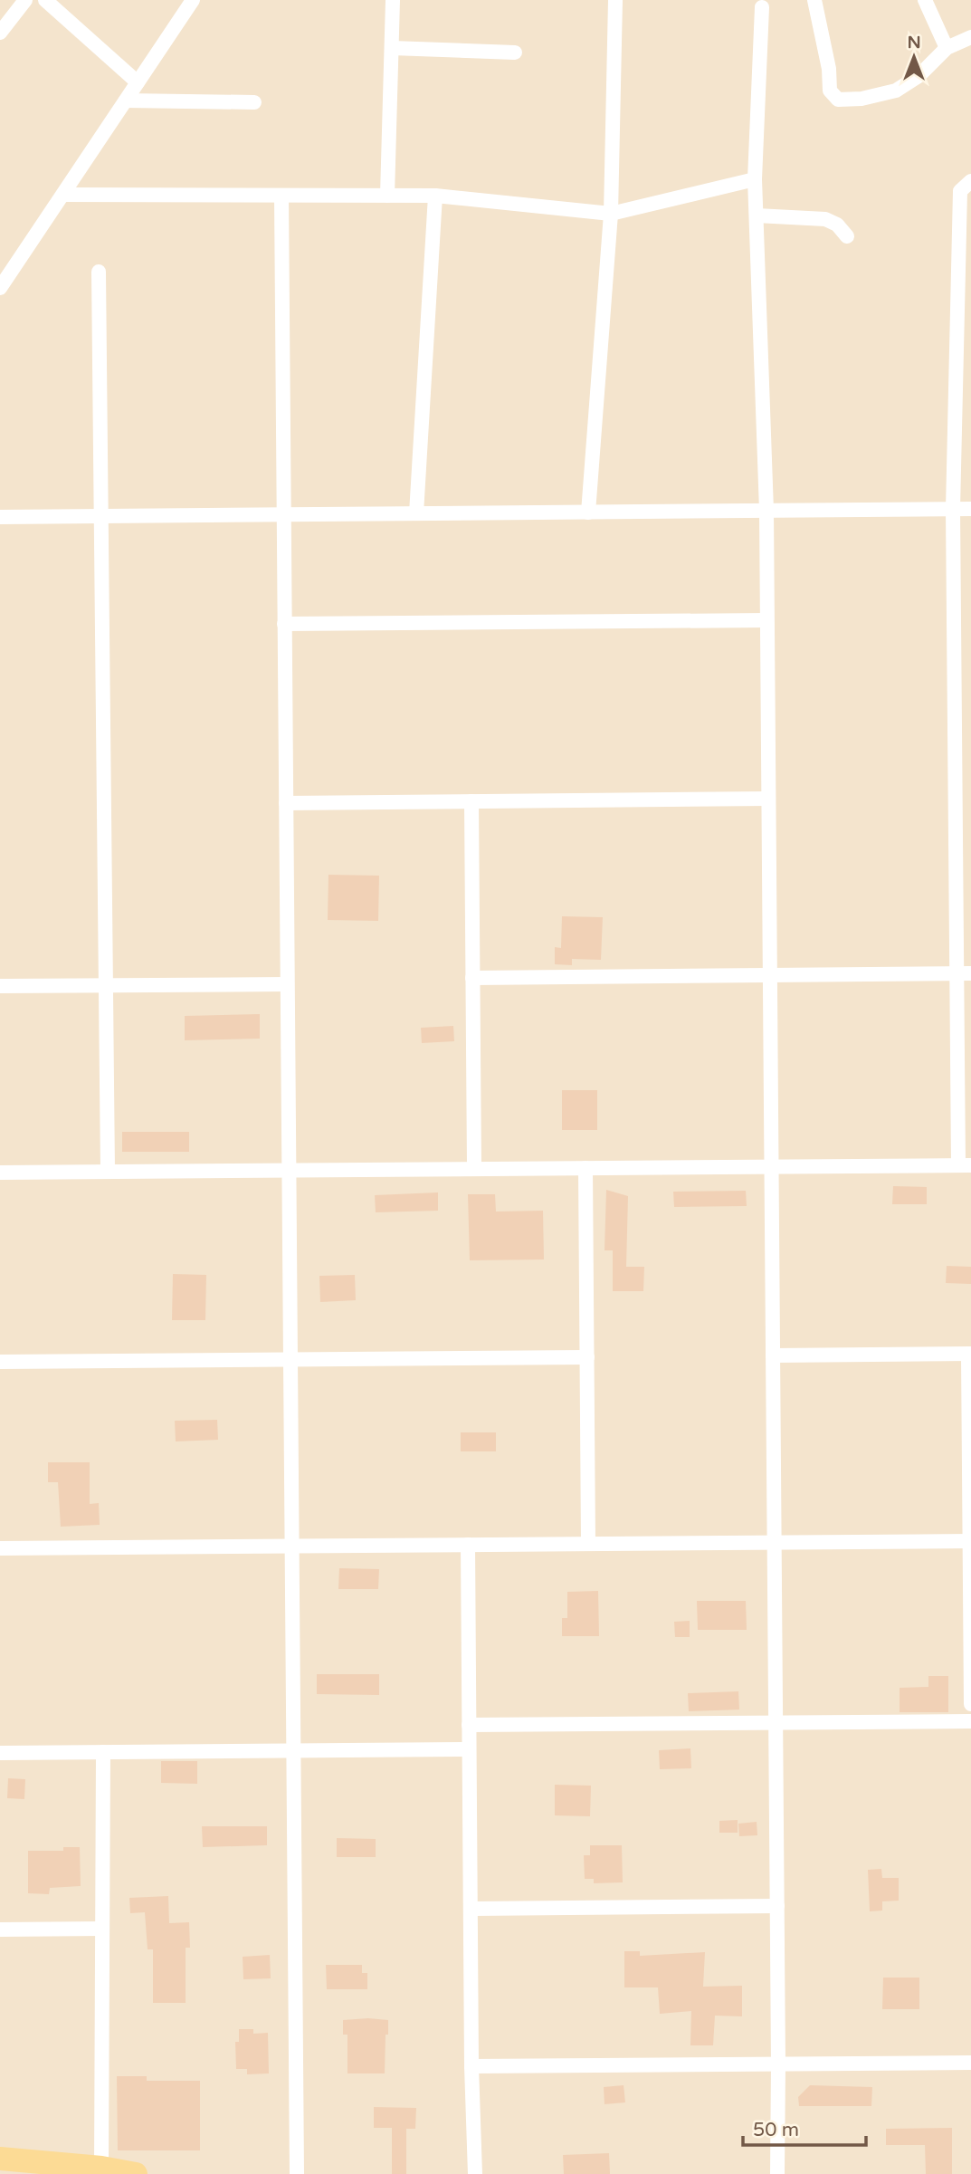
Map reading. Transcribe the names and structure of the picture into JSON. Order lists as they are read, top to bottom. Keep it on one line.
{"scale_bar":"50 m","north":"top"}
